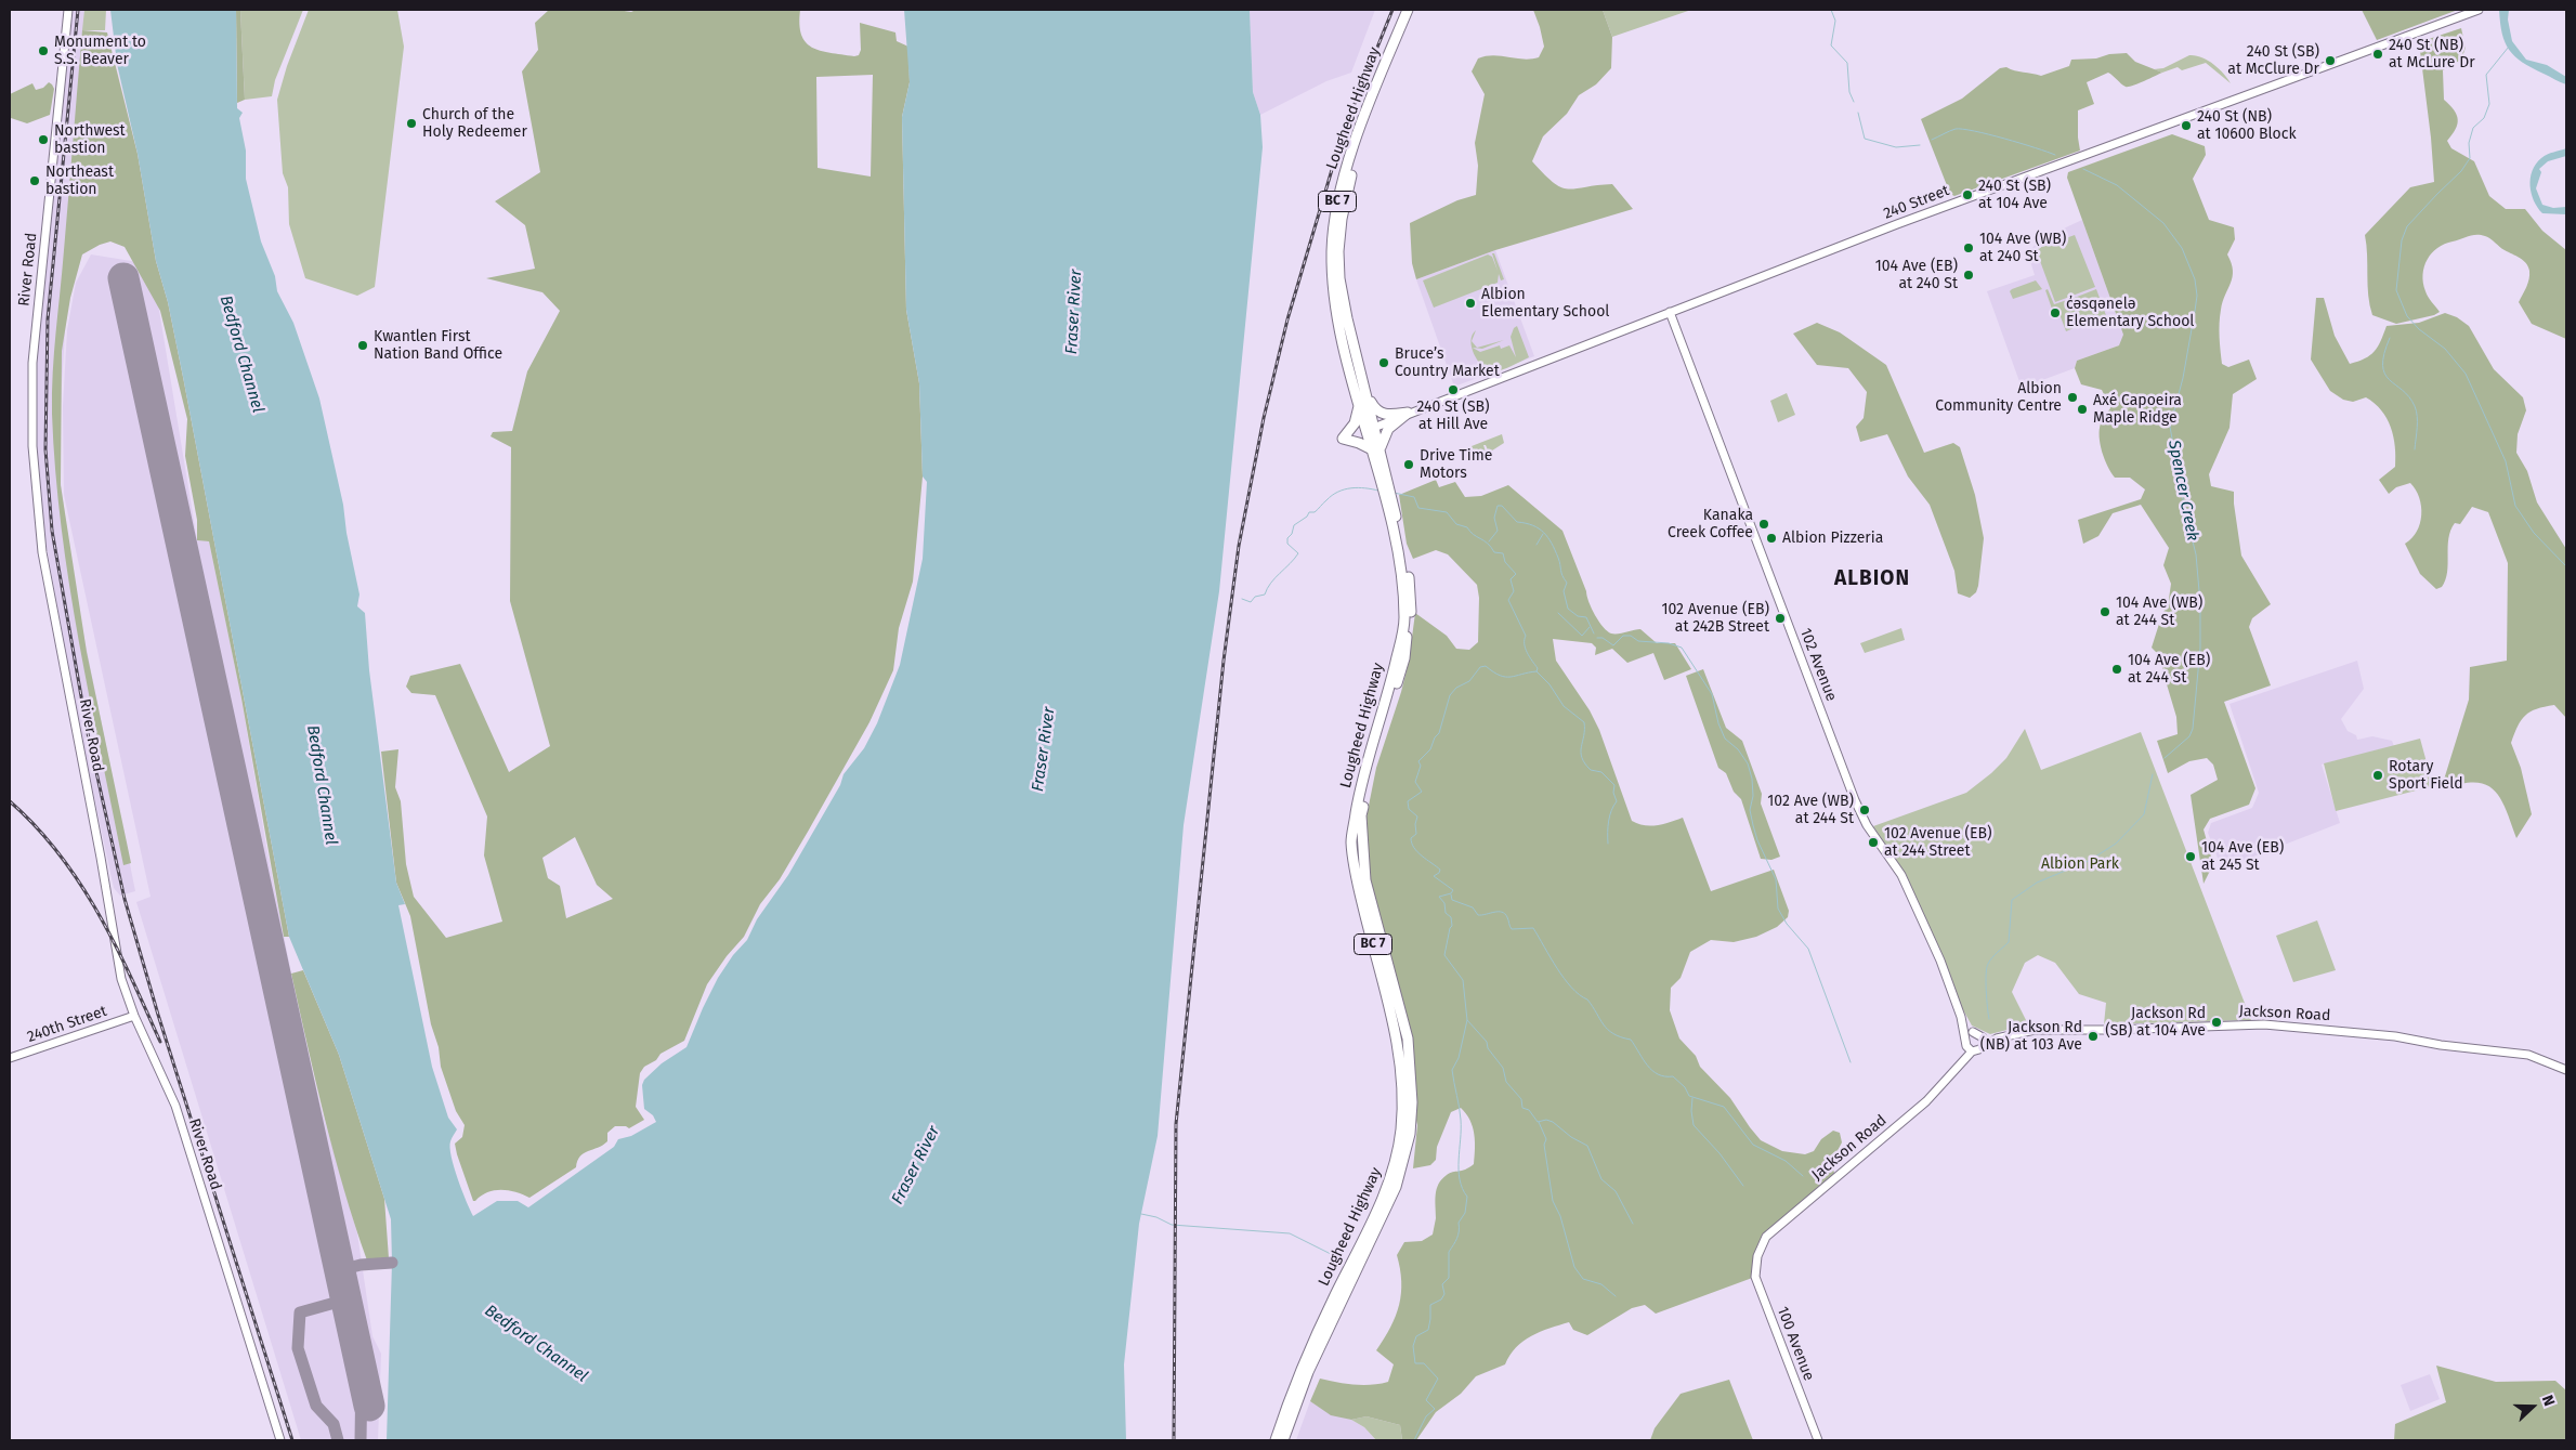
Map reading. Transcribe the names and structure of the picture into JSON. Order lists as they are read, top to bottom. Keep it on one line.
{"streets":{"highway":["Lougheed Highway","BC 7"],"main road":["240 Street","River Road","102 Avenue","Jackson Road","240th Street","100 Avenue"]},"crossings":[["Lougheed Highway","240 Street"],["240 Street","102 Avenue"],["River Road","240th Street"],["Jackson Road","100 Avenue"]],"districts":["ALBION"],"water":["Fraser River","Bedford Channel","Spencer Creek"],"parks":["Albion Park"],"places":["Monument to S.S. Beaver","240 St (NB) at McLure Dr","240 St (SB) at McClure Dr","Church of the Holy Redeemer","240 St (NB) at 10600 Block","Northwest bastion","Northeast bastion","240 St (SB) at 104 Ave","104 Ave (WB) at 240 St","104 Ave (EB) at 240 St","Albion Elementary School","c̓əsqənelə Elementary School","Kwantlen First Nation Band Office","Bruce’s Country Market","240 St (SB) at Hill Ave","Albion Community Centre","Axé Capoeira Maple Ridge","Drive Time Motors","Kanaka Creek Coffee","Albion Pizzeria","104 Ave (WB) at 244 St","102 Avenue (EB) at 242B Street","104 Ave (EB) at 244 St","Rotary Sport Field","102 Ave (WB) at 244 St","102 Avenue (EB) at 244 Street","104 Ave (EB) at 245 St","Jackson Rd (SB) at 104 Ave","Jackson Rd (NB) at 103 Ave"],"north":"right"}
